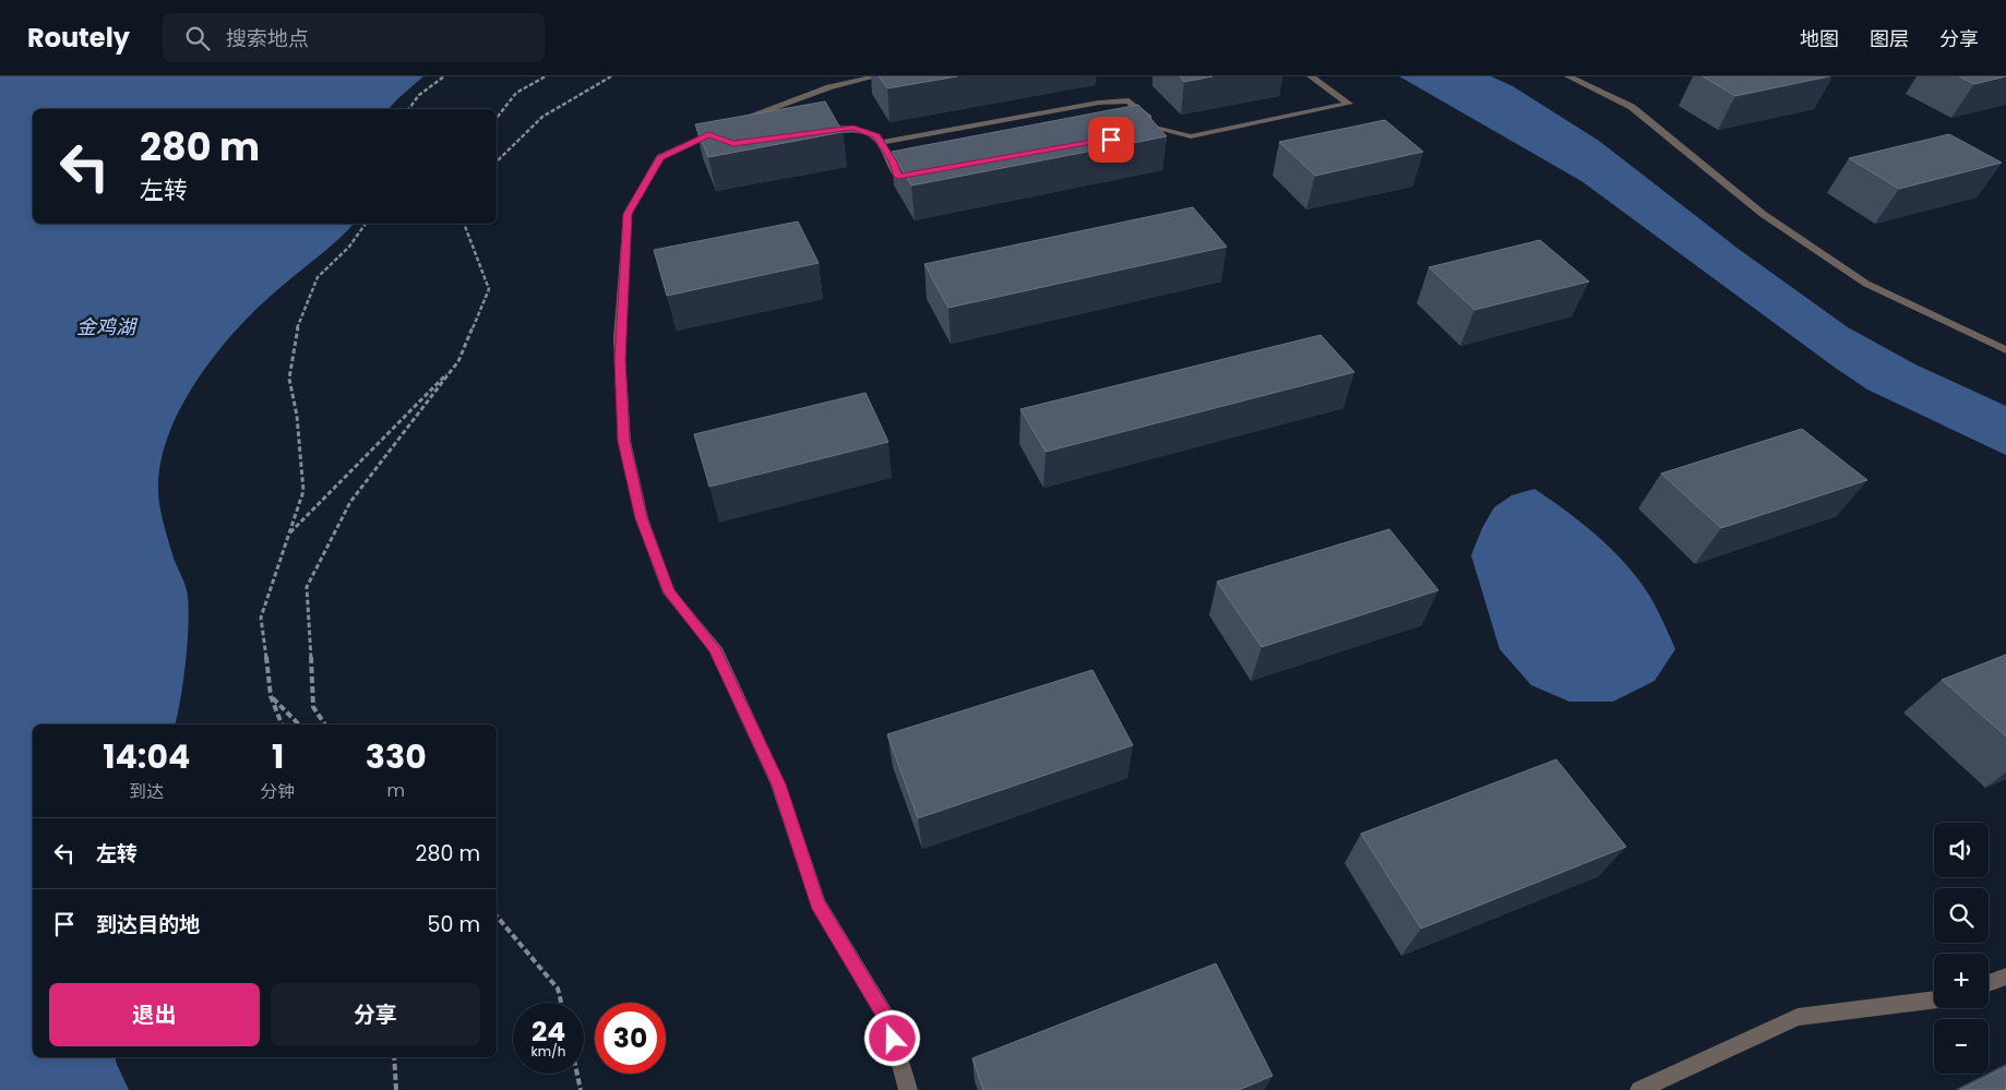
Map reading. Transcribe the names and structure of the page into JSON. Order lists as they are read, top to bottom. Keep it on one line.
{"water":["金鸡湖"],"page":{"header":"Routely","search":"搜索地点","nav":["地图","图层","分享"],"turn":["280 m","左转"],"eta":["14:04","到达","1","分钟","330","m"],"list":[{"name":"左转","value":"280 m"},{"name":"到达目的地","value":"50 m"}],"map_buttons":["+","−"],"buttons":["退出","分享"],"speed":"24 km/h","limit":"30"}}
